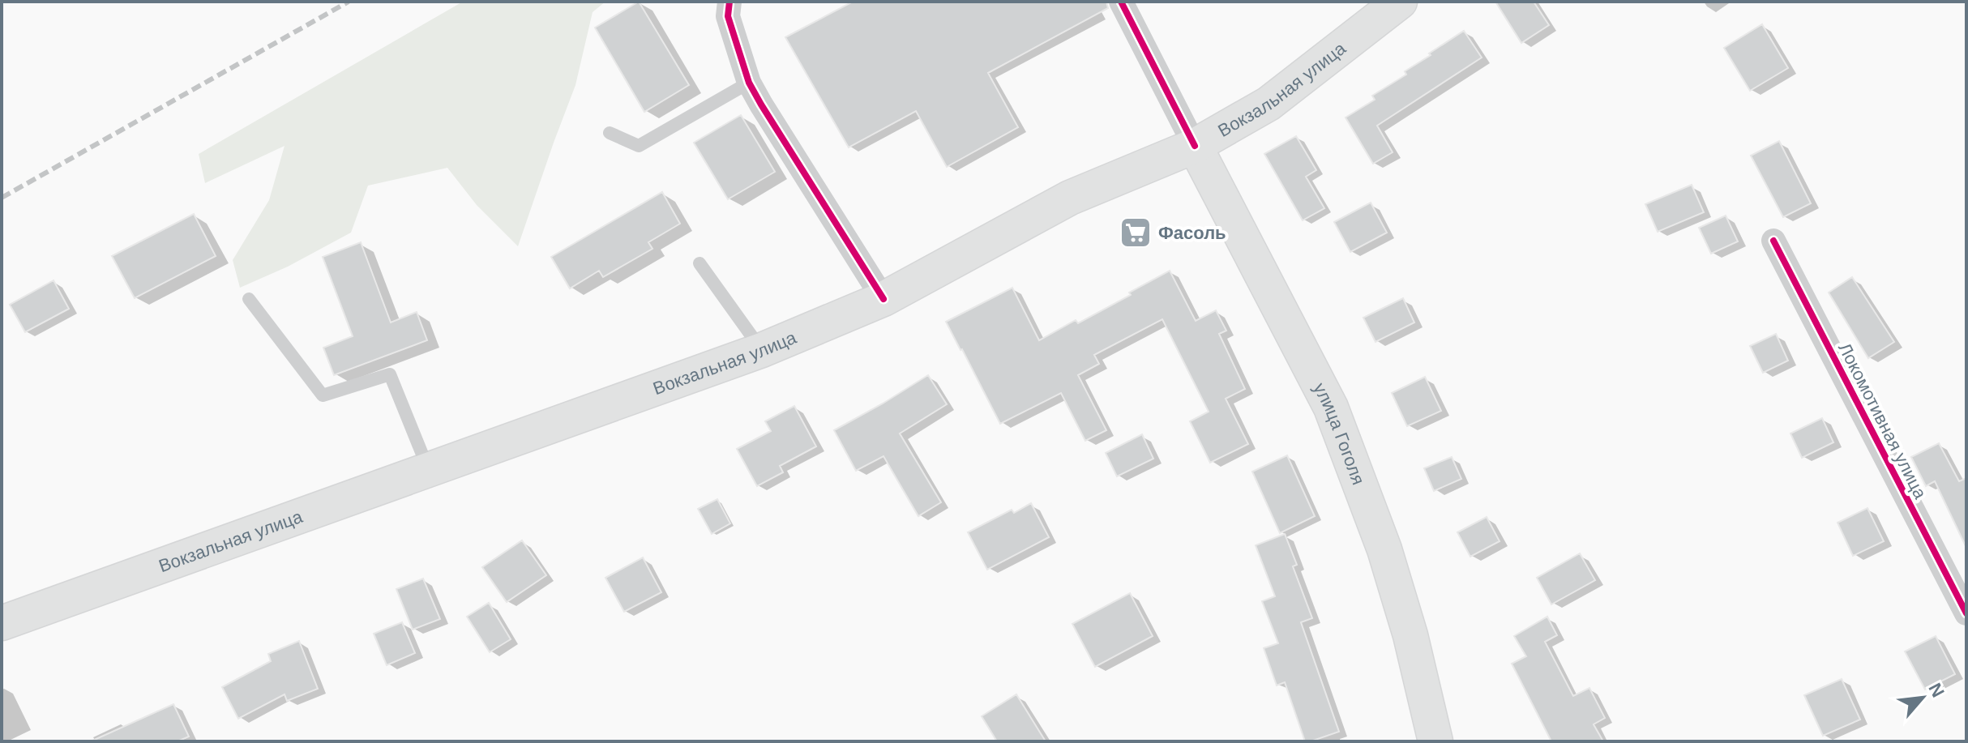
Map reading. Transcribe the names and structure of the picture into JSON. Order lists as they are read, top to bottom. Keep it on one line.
{"streets":{"main road":["Вокзальная улица","улица Гоголя"],"street":["Локомотивная улица"]},"crossings":[["Вокзальная улица","улица Гоголя"]],"places":{"supermarket":["Фасоль"]},"north":"top right"}
